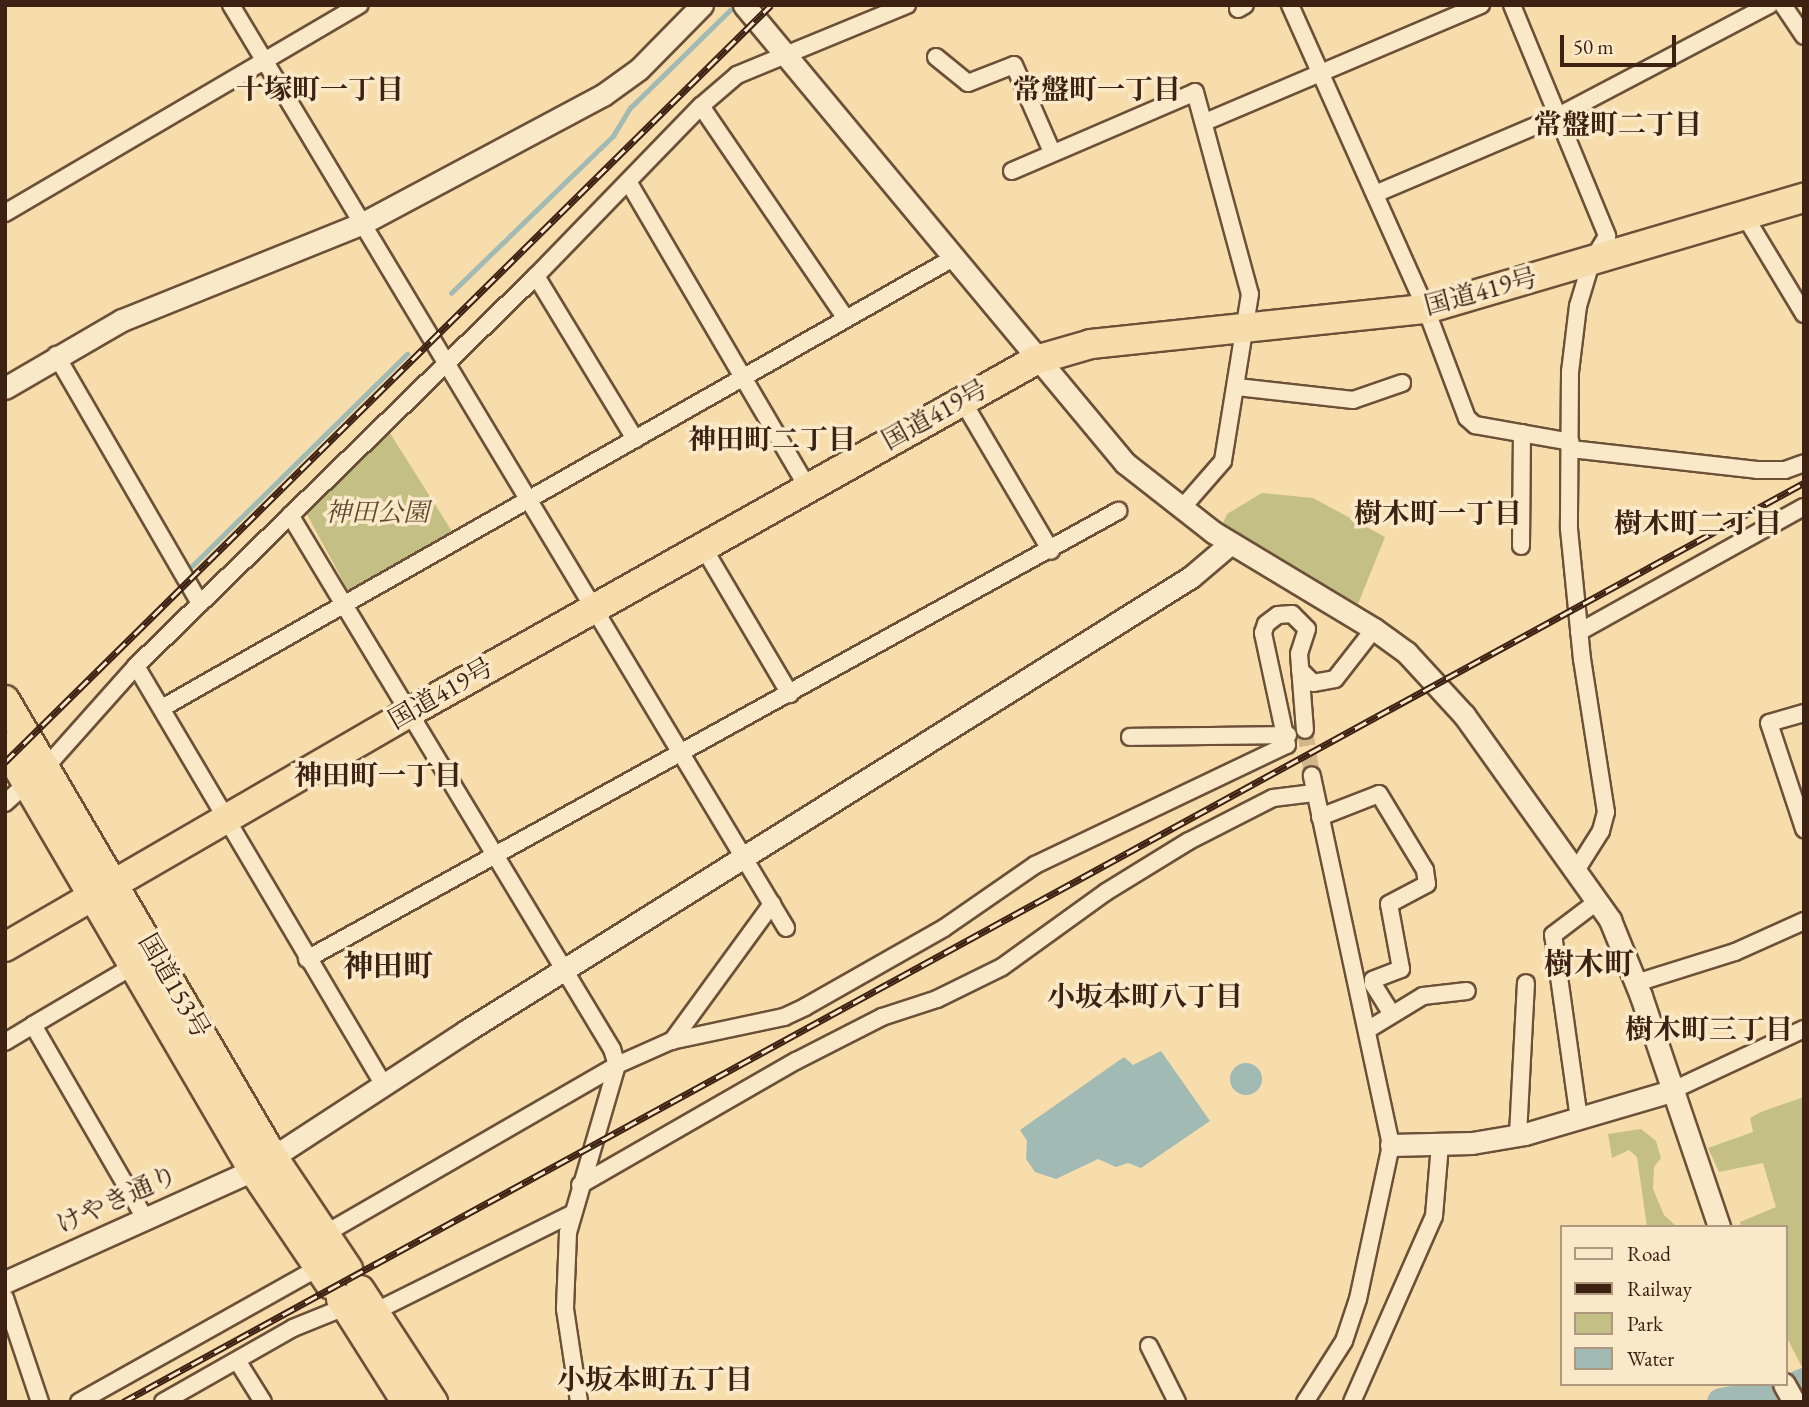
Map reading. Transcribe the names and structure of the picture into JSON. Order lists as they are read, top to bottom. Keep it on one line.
{"streets":{"highway":["国道419号","国道153号"],"street":["けやき通り"]},"crossings":[["国道419号","国道153号"],["国道153号","けやき通り"]],"districts":["十塚町一丁目","常盤町一丁目","常盤町二丁目","神田町二丁目","樹木町一丁目","樹木町二丁目","神田町一丁目","樹木町","神田町","小坂本町八丁目","樹木町三丁目","小坂本町五丁目"],"parks":["神田公園"],"legend":["Road","Railway","Park","Water"],"scale_bar":"50 m"}
